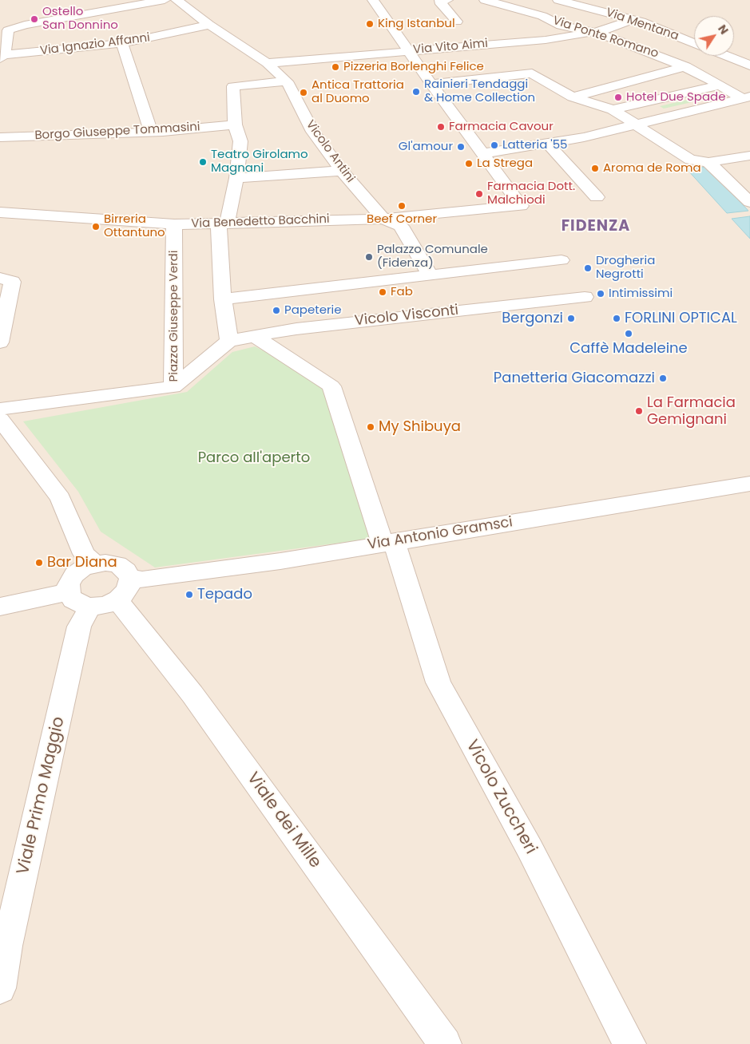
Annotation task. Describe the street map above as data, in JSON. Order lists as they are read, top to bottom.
{
  "streets": {
    "street": [
      "Via Mentana",
      "Via Ponte Romano",
      "Via Ignazio Affanni",
      "Via Vito Aimi",
      "Borgo Giuseppe Tommasini",
      "Vicolo Antini",
      "Via Benedetto Bacchini",
      "Piazza Giuseppe Verdi",
      "Vicolo Visconti",
      "Via Antonio Gramsci",
      "Viale Primo Maggio",
      "Vicolo Zuccheri",
      "Viale dei Mille"
    ]
  },
  "crossings": [
    ["Via Mentana", "Via Vito Aimi"],
    ["Via Ponte Romano", "Via Vito Aimi"],
    ["Via Ignazio Affanni", "Vicolo Antini"],
    ["Via Vito Aimi", "Vicolo Antini"],
    ["Vicolo Antini", "Via Benedetto Bacchini"],
    ["Via Benedetto Bacchini", "Piazza Giuseppe Verdi"],
    ["Piazza Giuseppe Verdi", "Vicolo Visconti"],
    ["Vicolo Visconti", "Vicolo Zuccheri"],
    ["Via Antonio Gramsci", "Viale Primo Maggio"],
    ["Via Antonio Gramsci", "Vicolo Zuccheri"],
    ["Via Antonio Gramsci", "Viale dei Mille"],
    ["Viale Primo Maggio", "Viale dei Mille"]
  ],
  "districts": ["FIDENZA"],
  "parks": ["Parco all'aperto"],
  "places": [
    "Ostello San Donnino",
    "King Istanbul",
    "Pizzeria Borlenghi Felice",
    "Rainieri Tendaggi & Home Collection",
    "Antica Trattoria al Duomo",
    "Hotel Due Spade",
    "Farmacia Cavour",
    "Latteria '55",
    "Gl'amour",
    "Teatro Girolamo Magnani",
    "La Strega",
    "Aroma de Roma",
    "Farmacia Dott. Malchiodi",
    "Beef Corner",
    "Birreria Ottantuno",
    "Palazzo Comunale (Fidenza)",
    "Drogheria Negrotti",
    "Fab",
    "Intimissimi",
    "Papeterie",
    "Bergonzi",
    "FORLINI OPTICAL",
    "Caffè Madeleine",
    "Panetteria Giacomazzi",
    "La Farmacia Gemignani",
    "My Shibuya",
    "Bar Diana",
    "Tepado"
  ],
  "north": "top right"
}
